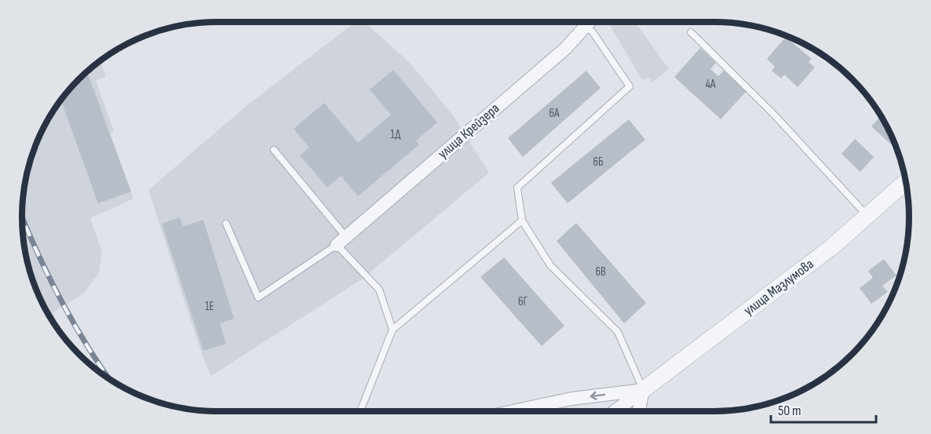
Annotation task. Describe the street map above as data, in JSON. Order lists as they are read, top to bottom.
{
  "streets": {
    "street": ["улица Крейзера", "улица Мазлумова"]
  },
  "house_numbers": [
    "4А",
    "6А",
    "1Д",
    "6Б",
    "6В",
    "6Г",
    "1Е"
  ],
  "scale_bar": "50 m"
}
